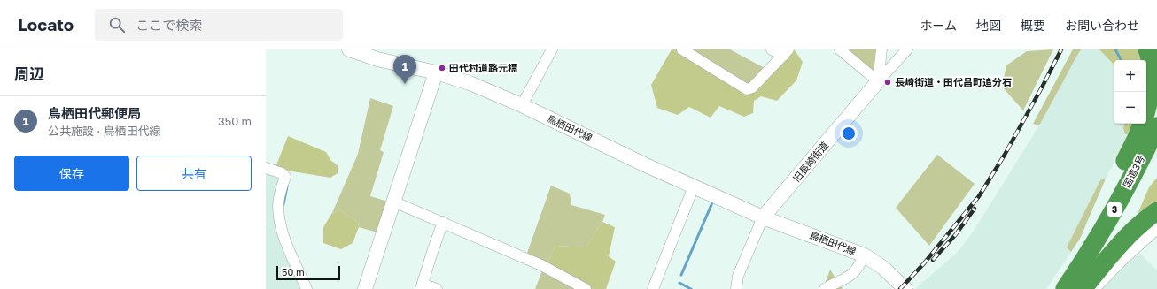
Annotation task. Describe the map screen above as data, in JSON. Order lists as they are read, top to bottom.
{
  "streets": {
    "highway": ["国道3号", "3"],
    "main road": ["鳥栖田代線", "旧長崎街道"]
  },
  "crossings": [
    ["鳥栖田代線", "旧長崎街道"]
  ],
  "places": ["田代村道路元標", "長崎街道・田代昌町追分石"],
  "scale_bar": "50 m",
  "page": {
    "header": "Locato",
    "search": "ここで検索",
    "nav": [
      "ホーム",
      "地図",
      "概要",
      "お問い合わせ"
    ],
    "heading": "周辺",
    "pins": "1",
    "map_buttons": ["+", "−"],
    "list": [
      {
        "mark": "1",
        "name": "鳥栖田代郵便局",
        "note": "公共施設 · 鳥栖田代線",
        "value": "350 m"
      }
    ],
    "buttons": ["保存", "共有"],
    "scale": "50 m"
  }
}
